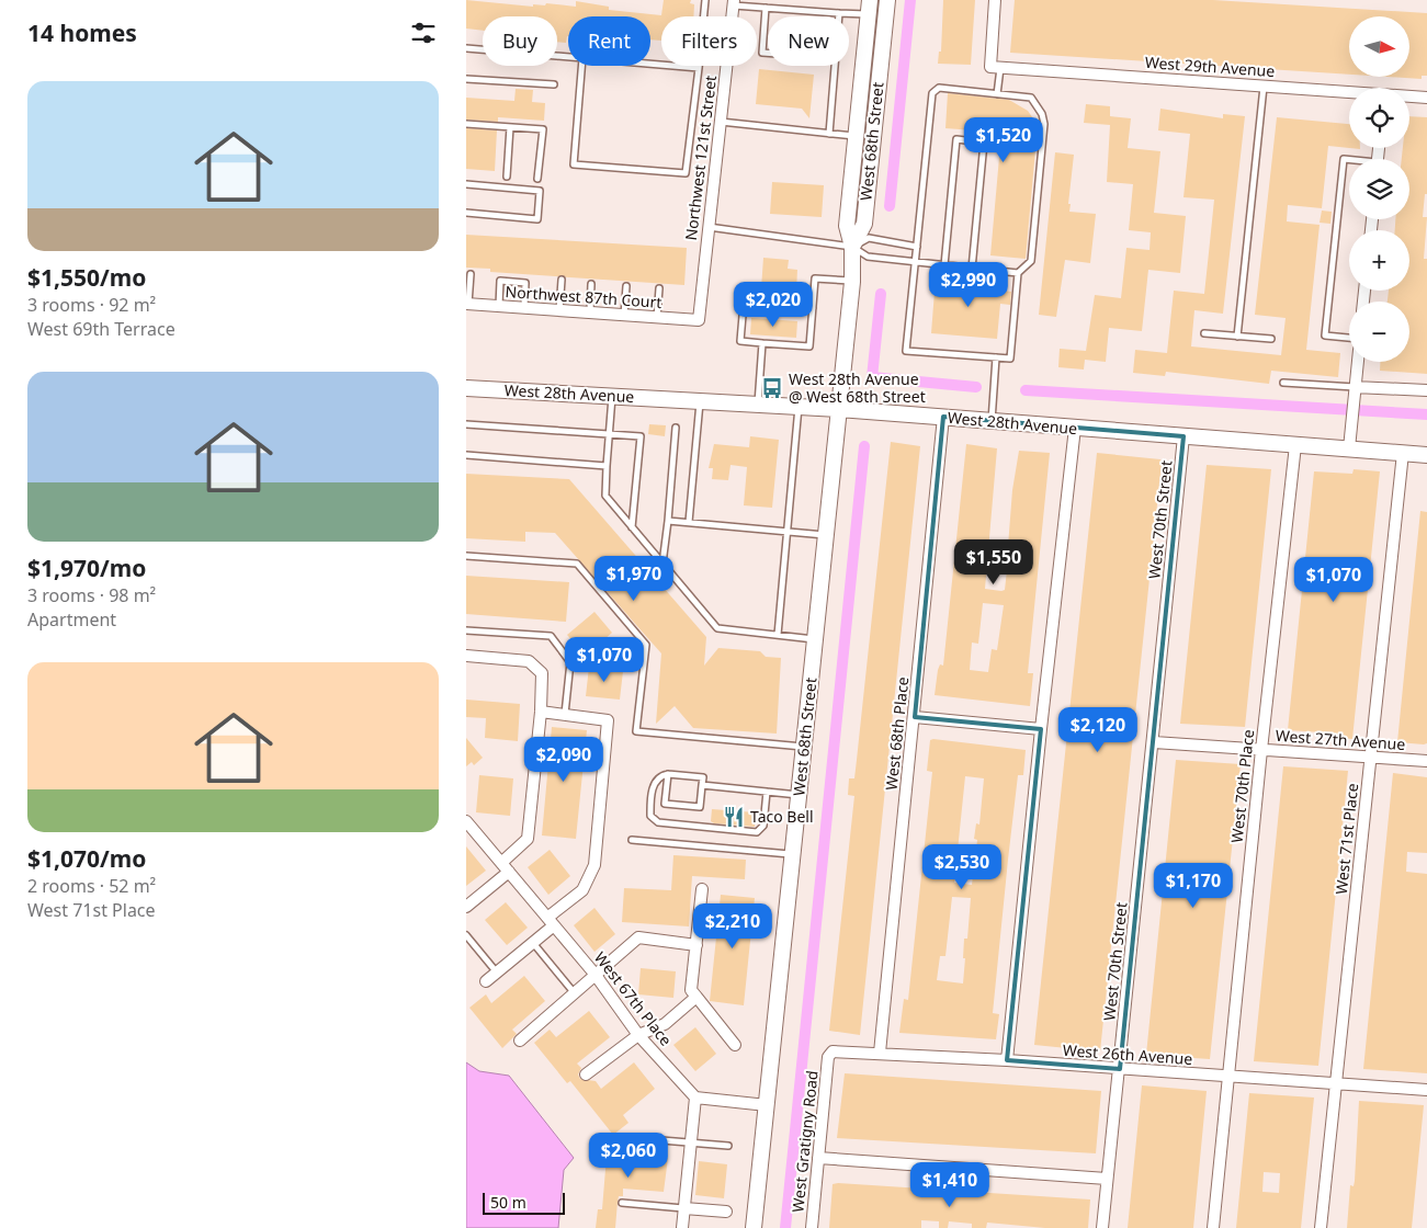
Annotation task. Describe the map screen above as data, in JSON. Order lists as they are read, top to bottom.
{
  "streets": {
    "main road": ["West 68th Street", "West 28th Avenue"],
    "street": [
      "West 29th Avenue",
      "Northwest 121st Street",
      "Northwest 87th Court",
      "West 70th Street",
      "West 68th Place",
      "West 27th Avenue",
      "West 70th Place",
      "West 71st Place",
      "West 67th Place",
      "West 26th Avenue",
      "West Gratigny Road"
    ]
  },
  "crossings": [
    ["West 68th Street", "West 28th Avenue"],
    ["Northwest 121st Street", "Northwest 87th Court"],
    ["West 28th Avenue", "West 70th Street"],
    ["West 28th Avenue", "West 68th Place"],
    ["West 28th Avenue", "West 70th Place"],
    ["West 28th Avenue", "West 71st Place"],
    ["West 70th Street", "West 27th Avenue"],
    ["West 70th Street", "West 26th Avenue"],
    ["West 68th Place", "West 26th Avenue"],
    ["West 27th Avenue", "West 70th Place"],
    ["West 27th Avenue", "West 71st Place"],
    ["West 70th Place", "West 26th Avenue"],
    ["West 71st Place", "West 26th Avenue"],
    ["West 26th Avenue", "West Gratigny Road"]
  ],
  "places": {
    "bus stop": ["West 28th Avenue @ West 68th Street"],
    "restaurant": ["Taco Bell"]
  },
  "scale_bar": "50 m",
  "north": "right",
  "page": {
    "heading": "14 homes",
    "map_buttons": ["+", "−"],
    "chip": [
      "Buy",
      "Rent",
      "Filters",
      "New"
    ],
    "list": [
      {
        "name": "$1,550/mo",
        "note": "3 rooms · 92 m² · West 69th Terrace"
      },
      {
        "name": "$1,970/mo",
        "note": "3 rooms · 98 m² · Apartment"
      },
      {
        "name": "$1,070/mo",
        "note": "2 rooms · 52 m² · West 71st Place"
      }
    ],
    "price": [
      "$1,520",
      "$2,990",
      "$2,020",
      "$1,550",
      "$1,970",
      "$1,070",
      "$1,070",
      "$2,120",
      "$2,090",
      "$2,530",
      "$1,170",
      "$2,210",
      "$2,060",
      "$1,410"
    ],
    "scale": "50 m"
  }
}
